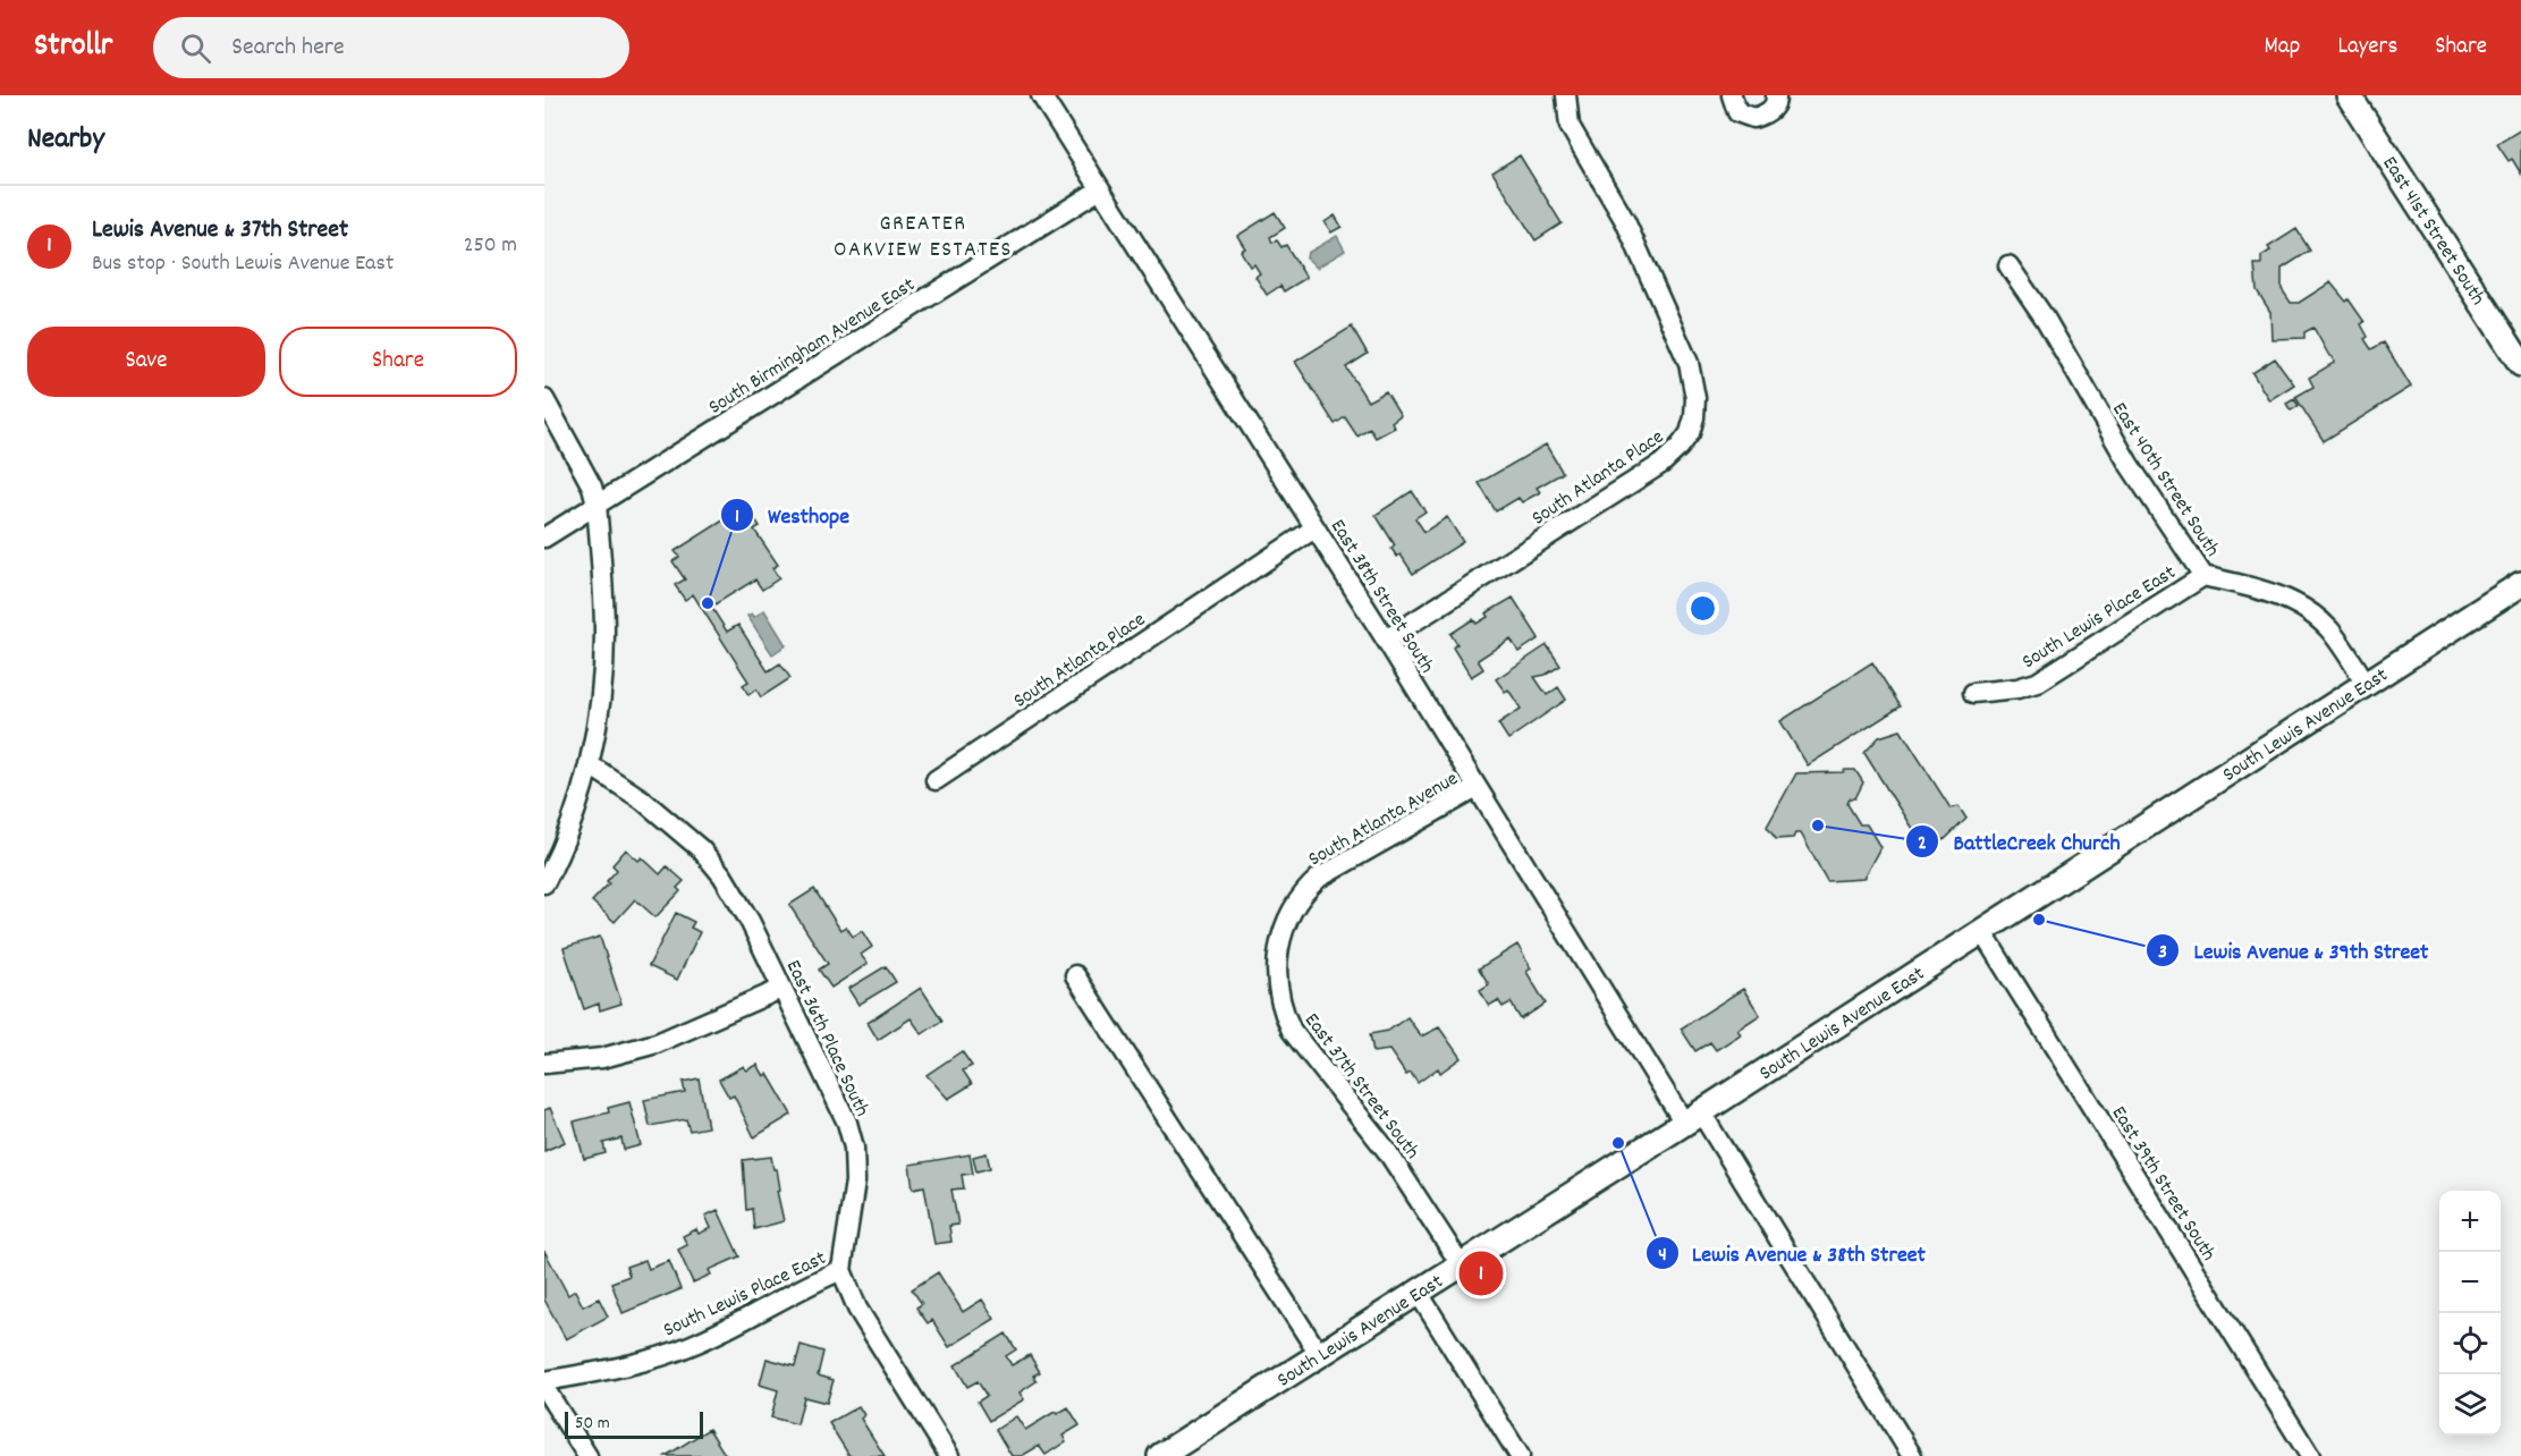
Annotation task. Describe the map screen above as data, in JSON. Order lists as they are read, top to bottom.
{
  "streets": {
    "main road": ["East 41st Street South", "South Lewis Avenue East"],
    "street": [
      "South Birmingham Avenue East",
      "South Atlanta Place",
      "East 40th Street South",
      "East 38th Street South",
      "South Lewis Place East",
      "South Atlanta Avenue",
      "East 36th Place South",
      "East 37th Street South",
      "East 39th Street South"
    ]
  },
  "crossings": [
    ["South Birmingham Avenue East", "East 38th Street South"],
    ["South Atlanta Place", "East 38th Street South"],
    ["East 40th Street South", "South Lewis Place East"],
    ["East 40th Street South", "South Lewis Avenue East"],
    ["East 38th Street South", "South Lewis Avenue East"],
    ["East 38th Street South", "South Atlanta Avenue"],
    ["South Lewis Place East", "East 36th Place South"],
    ["South Lewis Avenue East", "East 37th Street South"],
    ["South Lewis Avenue East", "East 39th Street South"],
    ["South Atlanta Avenue", "East 37th Street South"]
  ],
  "districts": ["GREATER OAKVIEW ESTATES"],
  "places": [
    "Westhope",
    "BattleCreek Church",
    "Lewis Avenue & 39th Street",
    "Lewis Avenue & 38th Street"
  ],
  "scale_bar": "50 m",
  "page": {
    "header": "Strollr",
    "search": "Search here",
    "nav": ["Map", "Layers", "Share"],
    "heading": "Nearby",
    "list": [
      {
        "mark": "1",
        "name": "Lewis Avenue & 37th Street",
        "note": "Bus stop · South Lewis Avenue East",
        "value": "250 m"
      }
    ],
    "buttons": ["Save", "Share"],
    "map_buttons": ["+", "−"],
    "pins": "1",
    "scale": "50 m"
  }
}
